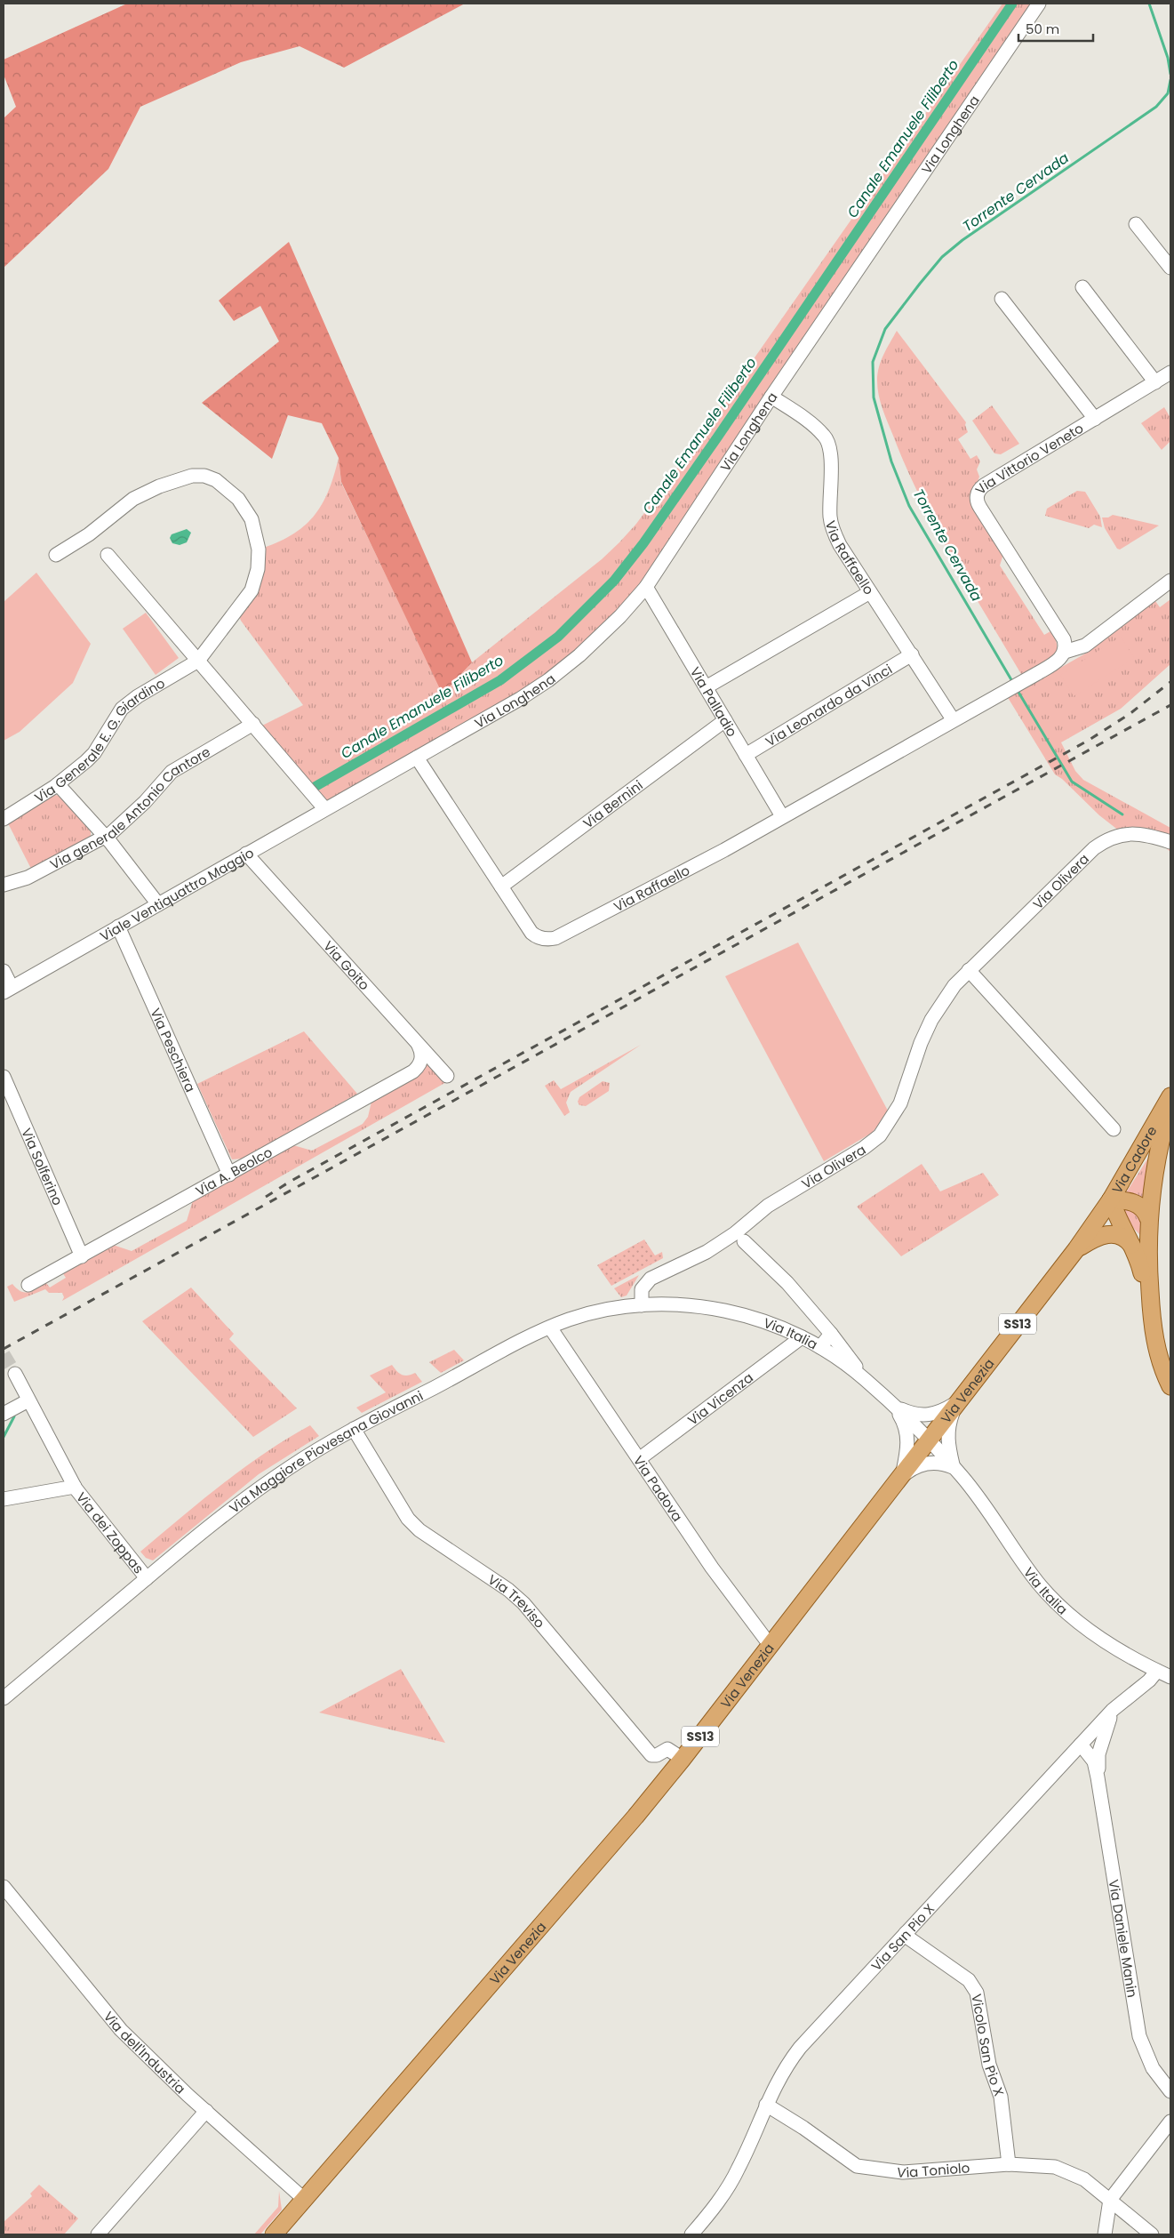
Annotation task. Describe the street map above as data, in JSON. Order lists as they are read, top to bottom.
{
  "streets": {
    "main road": ["Via Cadore", "SS13", "Via Venezia"],
    "street": [
      "Via Longhena",
      "Via Vittorio Veneto",
      "Via Raffaello",
      "Via Palladio",
      "Via Leonardo da Vinci",
      "Via Generale E. G. Giardino",
      "Via Bernini",
      "Via generale Antonio Cantore",
      "Via Olivera",
      "Viale Ventiquattro Maggio",
      "Via Goito",
      "Via Peschiera",
      "Via Solferino",
      "Via A. Beolco",
      "Via Italia",
      "Via Vicenza",
      "Via Maggiore Piovesana Giovanni",
      "Via Padova",
      "Via dei Zoppas",
      "Via Treviso",
      "Via San Pio X",
      "Via Daniele Manin",
      "Vicolo San Pio X",
      "Via dell'Industria",
      "Via Toniolo"
    ]
  },
  "crossings": [
    ["Via Longhena", "Via Raffaello"],
    ["Via Longhena", "Via Palladio"],
    ["Via Longhena", "Viale Ventiquattro Maggio"],
    ["Via Vittorio Veneto", "Via Raffaello"],
    ["Via Raffaello", "Via Palladio"],
    ["Via Raffaello", "Via Leonardo da Vinci"],
    ["Via Raffaello", "Via Bernini"],
    ["Via Palladio", "Via Leonardo da Vinci"],
    ["Via Palladio", "Via Bernini"],
    ["Via Olivera", "Via Maggiore Piovesana Giovanni"],
    ["Viale Ventiquattro Maggio", "Via Goito"],
    ["Viale Ventiquattro Maggio", "Via Peschiera"],
    ["Via Goito", "Via A. Beolco"],
    ["Via Peschiera", "Via A. Beolco"],
    ["Via Cadore", "Via Venezia"],
    ["Via Solferino", "Via A. Beolco"],
    ["Via Italia", "Via Venezia"],
    ["Via Italia", "Via Vicenza"],
    ["Via Italia", "Via Maggiore Piovesana Giovanni"],
    ["Via Italia", "Via San Pio X"],
    ["Via Venezia", "Via Padova"],
    ["Via Venezia", "Via Treviso"],
    ["Via Venezia", "Via dell'Industria"],
    ["Via Vicenza", "Via Padova"],
    ["Via Maggiore Piovesana Giovanni", "Via Padova"],
    ["Via Maggiore Piovesana Giovanni", "Via dei Zoppas"],
    ["Via Maggiore Piovesana Giovanni", "Via Treviso"],
    ["Via San Pio X", "Via Daniele Manin"],
    ["Via San Pio X", "Vicolo San Pio X"],
    ["Via San Pio X", "Via Toniolo"],
    ["Vicolo San Pio X", "Via Toniolo"]
  ],
  "water": ["Canale Emanuele Filiberto", "Torrente Cervada"],
  "scale_bar": "50 m"
}
